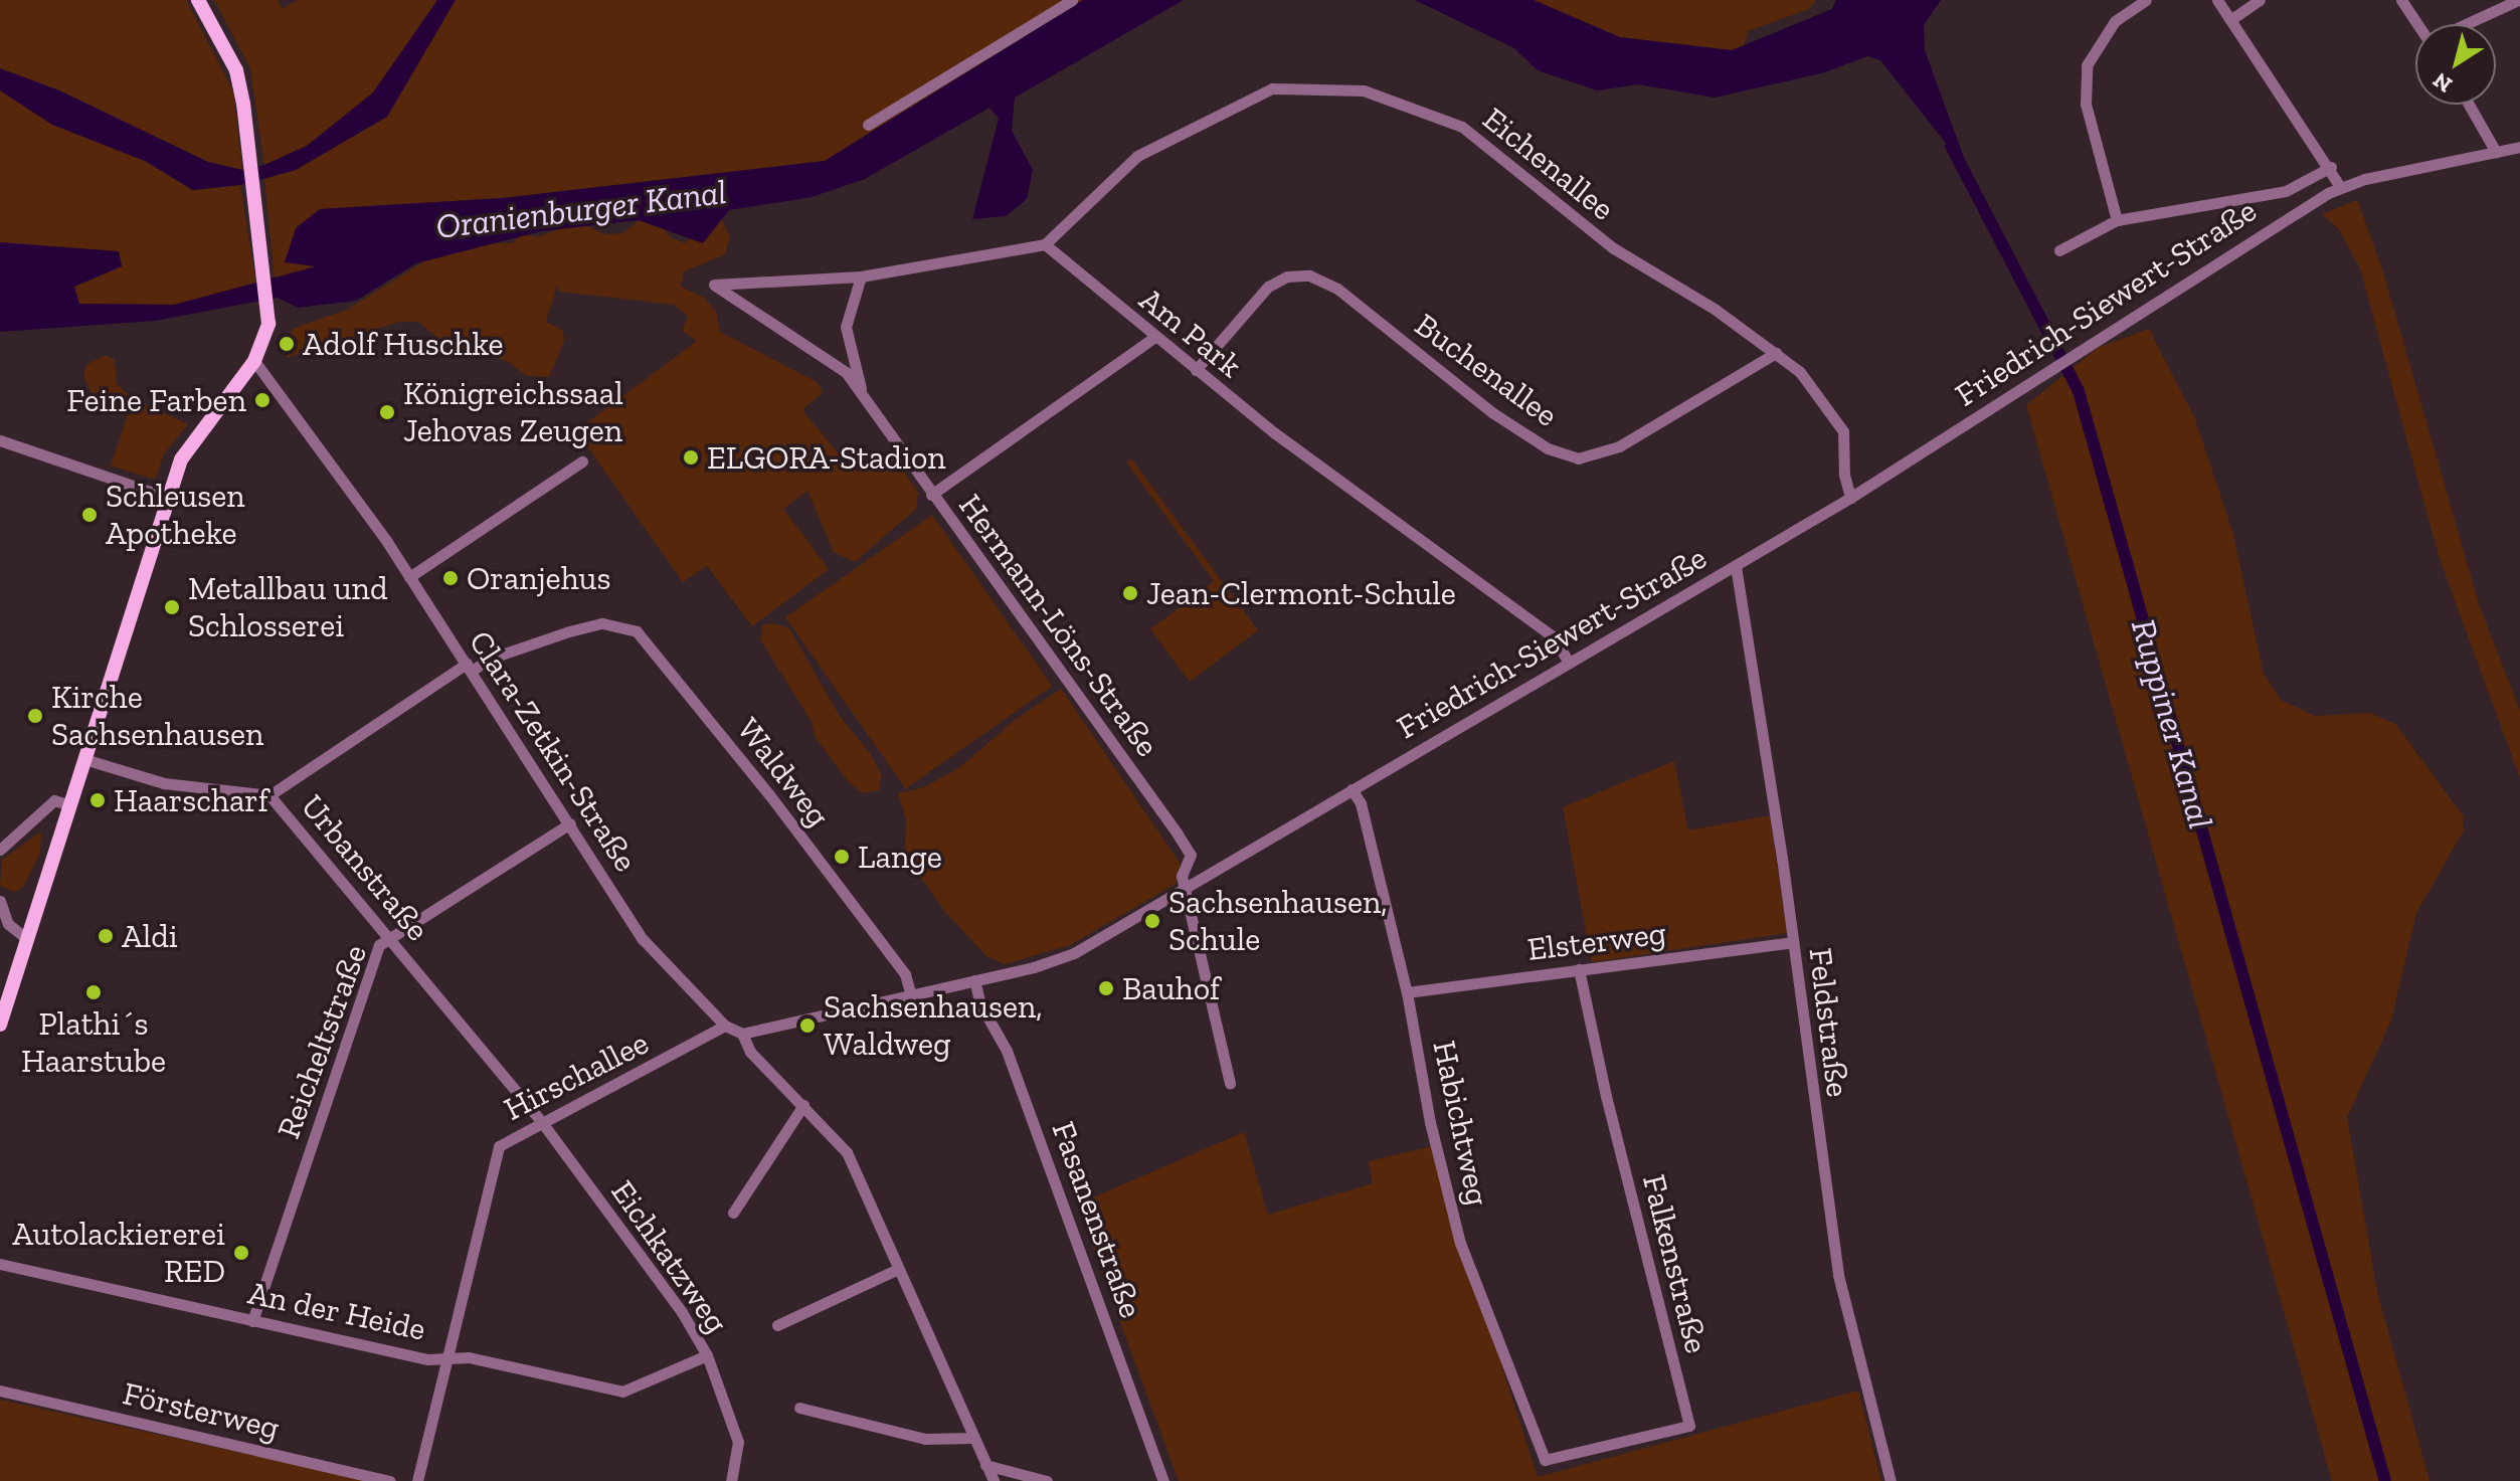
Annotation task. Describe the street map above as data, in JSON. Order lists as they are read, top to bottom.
{
  "streets": {
    "street": [
      "Eichenallee",
      "Friedrich-Siewert-Straße",
      "Am Park",
      "Buchenallee",
      "Hermann-Löns-Straße",
      "Clara-Zetkin-Straße",
      "Waldweg",
      "Urbanstraße",
      "Elsterweg",
      "Feldstraße",
      "Reicheltstraße",
      "Hirschallee",
      "Habichtweg",
      "Fasanenstraße",
      "Eichkatzweg",
      "Falkenstraße",
      "An der Heide",
      "Försterweg"
    ]
  },
  "crossings": [
    ["Eichenallee", "Friedrich-Siewert-Straße"],
    ["Eichenallee", "Am Park"],
    ["Eichenallee", "Buchenallee"],
    ["Friedrich-Siewert-Straße", "Am Park"],
    ["Friedrich-Siewert-Straße", "Hermann-Löns-Straße"],
    ["Friedrich-Siewert-Straße", "Clara-Zetkin-Straße"],
    ["Friedrich-Siewert-Straße", "Waldweg"],
    ["Friedrich-Siewert-Straße", "Feldstraße"],
    ["Friedrich-Siewert-Straße", "Habichtweg"],
    ["Friedrich-Siewert-Straße", "Fasanenstraße"],
    ["Am Park", "Buchenallee"],
    ["Clara-Zetkin-Straße", "Waldweg"],
    ["Clara-Zetkin-Straße", "Reicheltstraße"],
    ["Clara-Zetkin-Straße", "Hirschallee"],
    ["Urbanstraße", "Reicheltstraße"],
    ["Urbanstraße", "Hirschallee"],
    ["Urbanstraße", "Eichkatzweg"],
    ["Elsterweg", "Feldstraße"],
    ["Elsterweg", "Habichtweg"],
    ["Elsterweg", "Falkenstraße"],
    ["Reicheltstraße", "An der Heide"],
    ["Hirschallee", "Eichkatzweg"],
    ["Hirschallee", "An der Heide"],
    ["Habichtweg", "Falkenstraße"],
    ["Eichkatzweg", "An der Heide"]
  ],
  "water": ["Oranienburger Kanal", "Ruppiner Kanal"],
  "places": [
    "Adolf Huschke",
    "Feine Farben",
    "Königreichssaal Jehovas Zeugen",
    "ELGORA-Stadion",
    "Schleusen Apotheke",
    "Oranjehus",
    "Jean-Clermont-Schule",
    "Metallbau und Schlosserei",
    "Kirche Sachsenhausen",
    "Haarscharf",
    "Lange",
    "Sachsenhausen, Schule",
    "Aldi",
    "Bauhof",
    "Plathi´s Haarstube",
    "Sachsenhausen, Waldweg",
    "Autolackiererei RED"
  ],
  "north": "bottom left"
}
